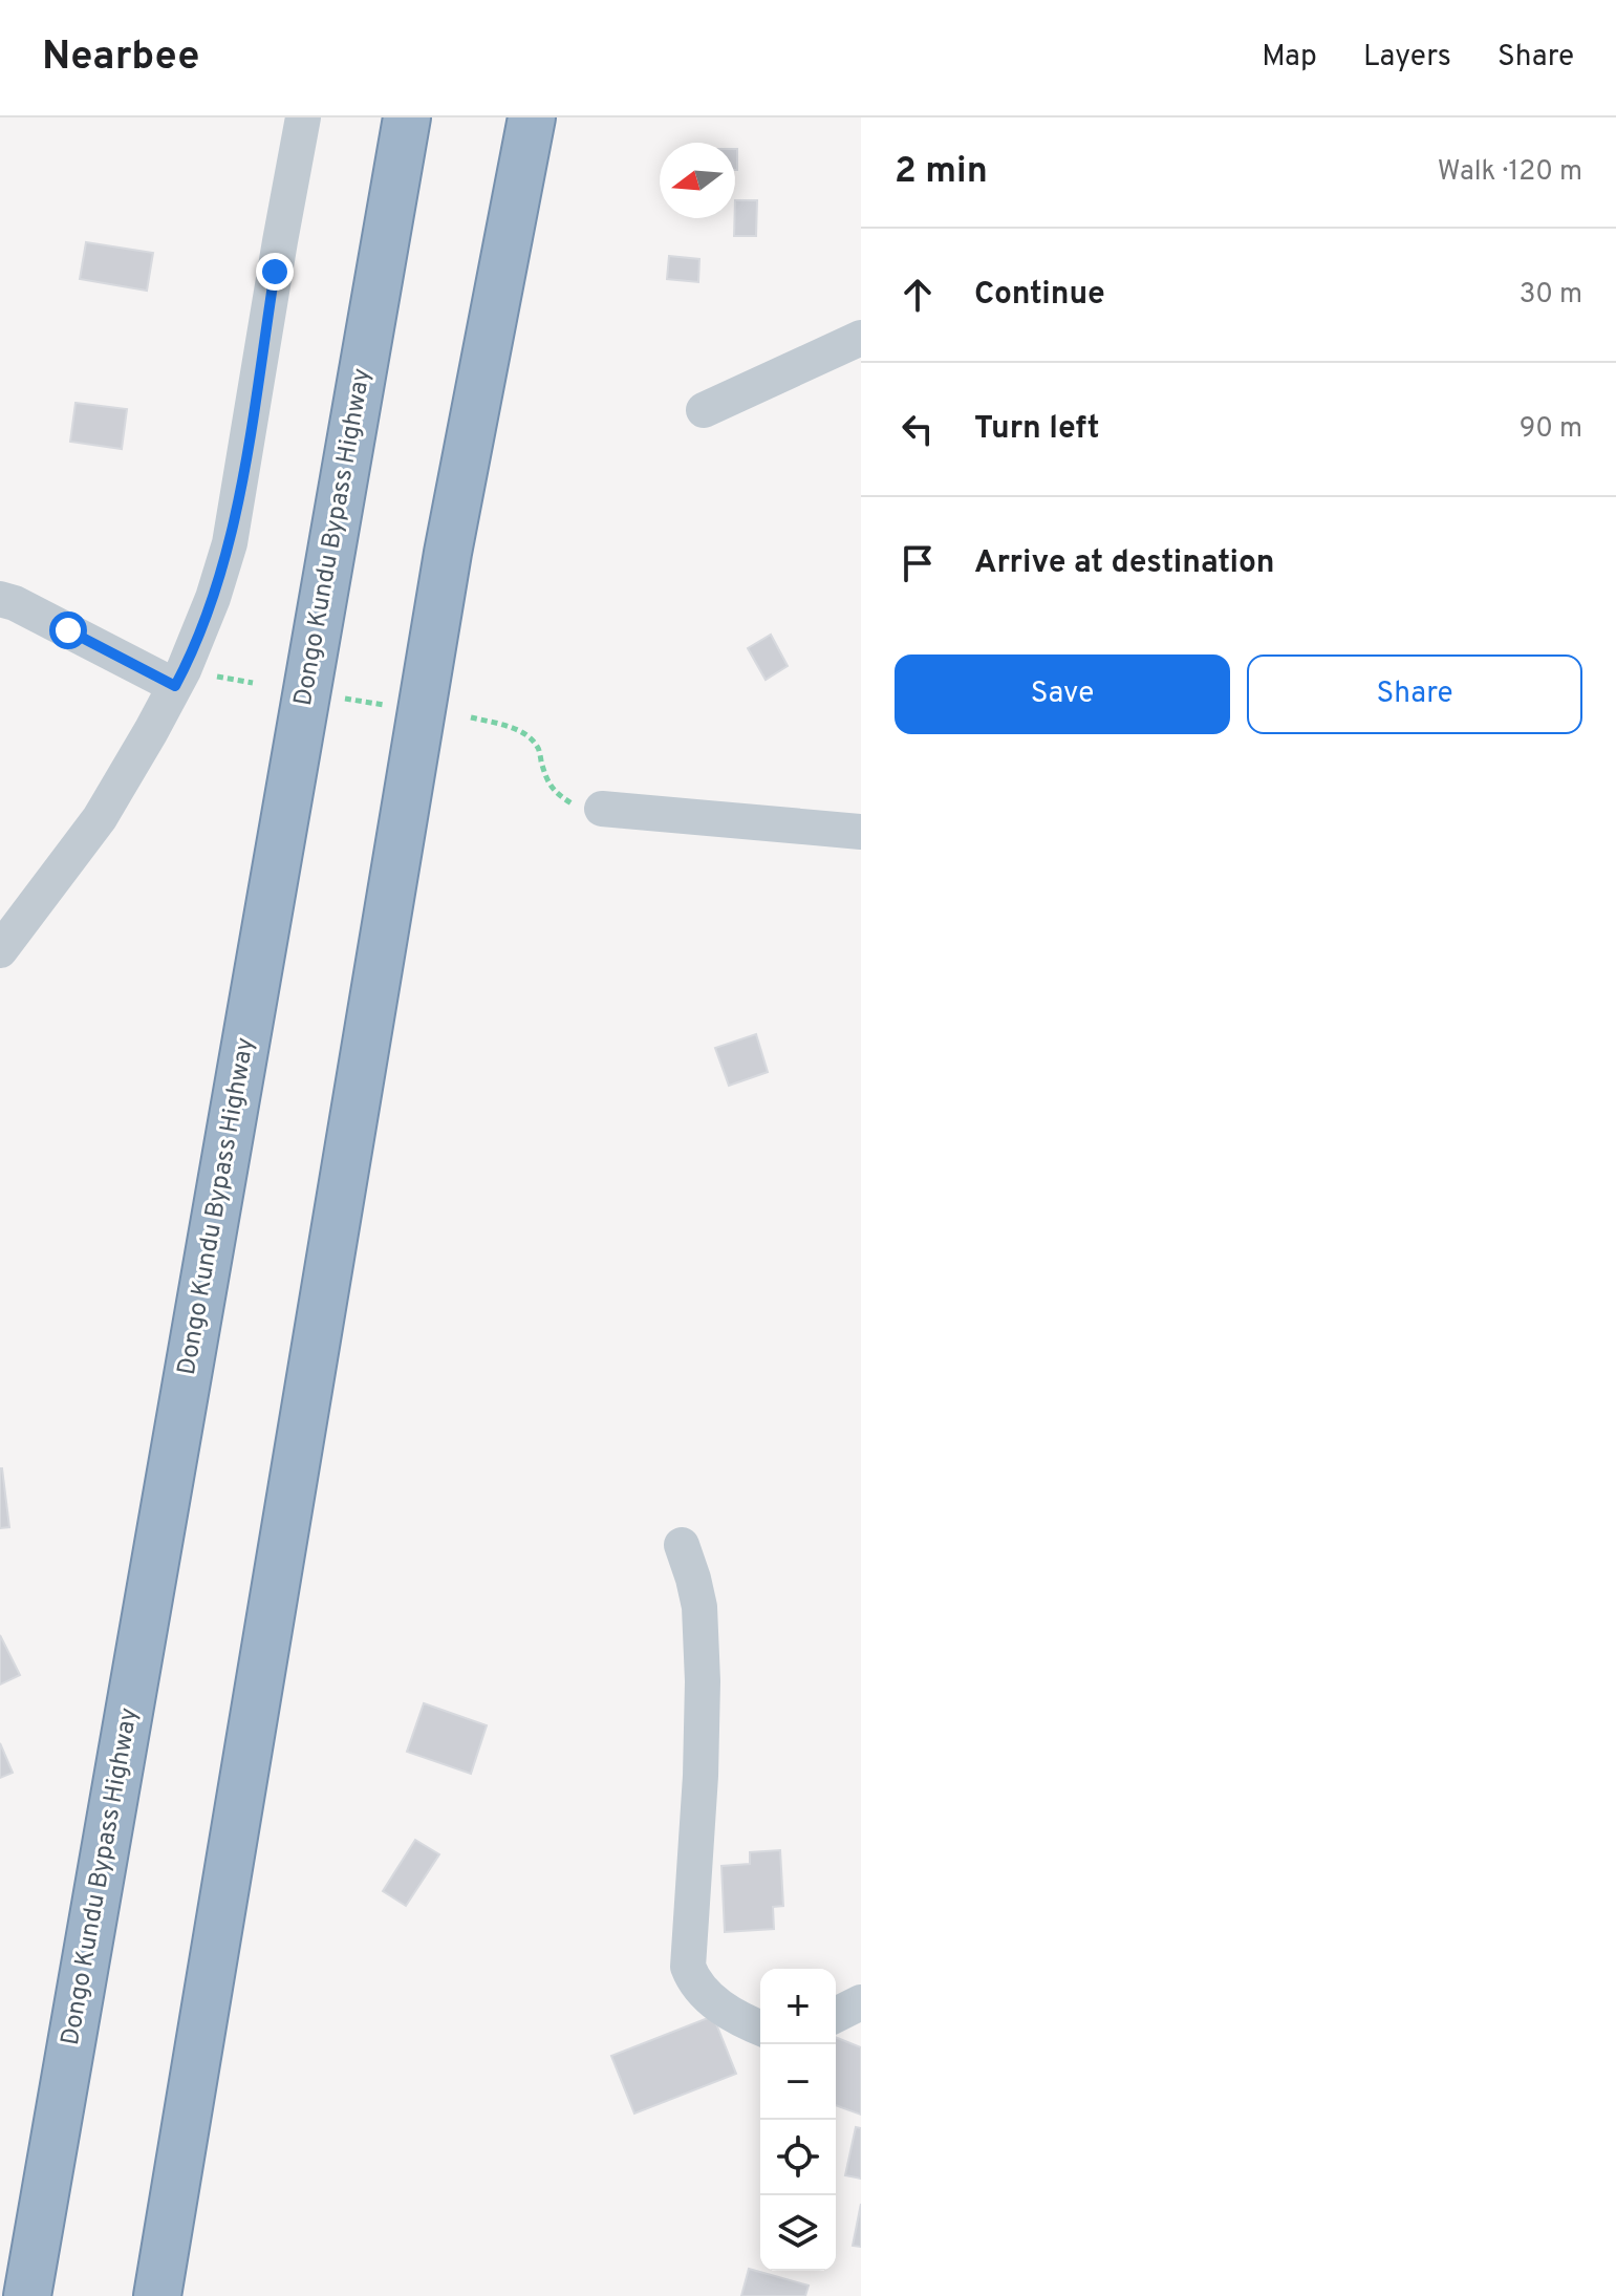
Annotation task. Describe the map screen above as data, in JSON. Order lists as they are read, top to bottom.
{
  "streets": {
    "highway": ["Dongo Kundu Bypass Highway"]
  },
  "north": "left",
  "page": {
    "header": "Nearbee",
    "nav": ["Map", "Layers", "Share"],
    "heading": ["2 min", "Walk · 120 m"],
    "list": [
      ["Continue", "30 m"],
      ["Turn left", "90 m"],
      "Arrive at destination"
    ],
    "buttons": ["Save", "Share"],
    "map_buttons": ["+", "−"]
  }
}
